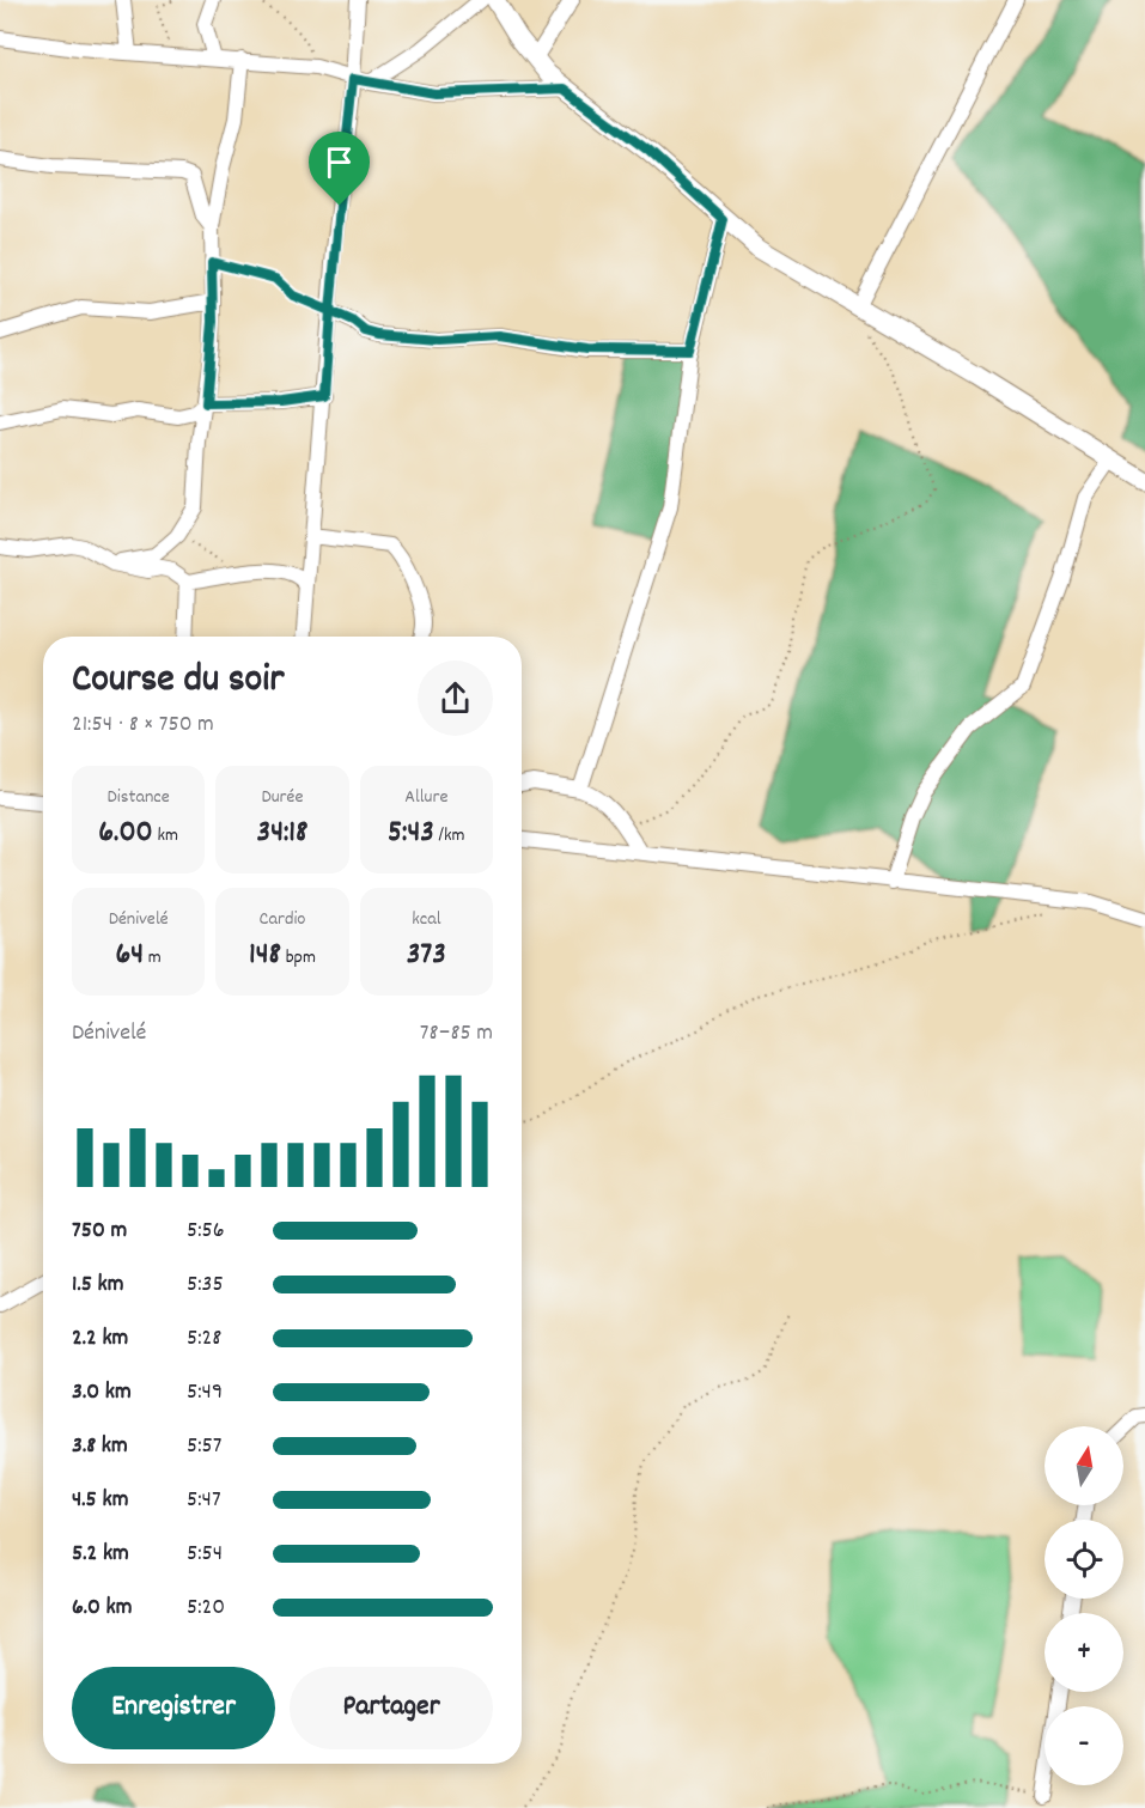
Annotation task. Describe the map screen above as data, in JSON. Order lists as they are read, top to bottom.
{
  "north": "top",
  "page": {
    "heading": ["Course du soir", "21:54 · 8 × 750 m"],
    "stats": [
      ["Distance", "6.00 km"],
      ["Durée", "34:18"],
      ["Allure", "5:43 /km"],
      ["Dénivelé", "64 m"],
      ["Cardio", "148 bpm"],
      ["kcal", "373"]
    ],
    "chart": ["Dénivelé", "78–85 m"],
    "list": [
      {
        "name": "750 m",
        "note": "5:56"
      },
      {
        "name": "1.5 km",
        "note": "5:35"
      },
      {
        "name": "2.2 km",
        "note": "5:28"
      },
      {
        "name": "3.0 km",
        "note": "5:49"
      },
      {
        "name": "3.8 km",
        "note": "5:57"
      },
      {
        "name": "4.5 km",
        "note": "5:47"
      },
      {
        "name": "5.2 km",
        "note": "5:54"
      },
      {
        "name": "6.0 km",
        "note": "5:20"
      }
    ],
    "map_buttons": ["+", "−"],
    "buttons": ["Enregistrer", "Partager"]
  }
}
